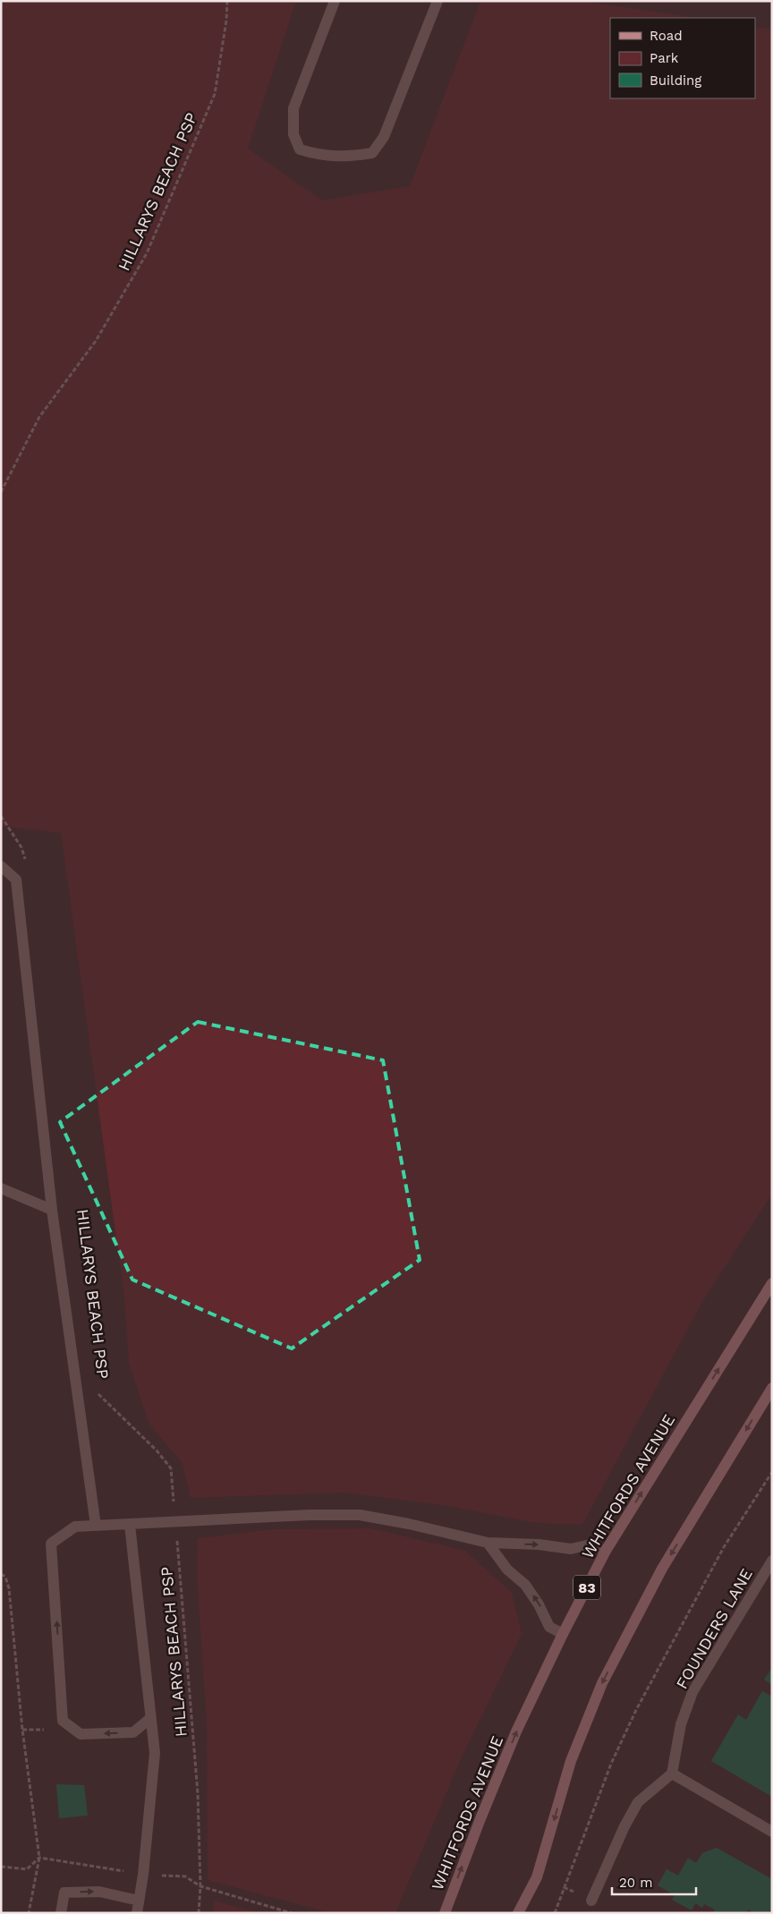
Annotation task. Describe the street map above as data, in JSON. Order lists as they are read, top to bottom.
{
  "streets": {
    "main road": ["WHITFORDS AVENUE", "83"],
    "street": ["FOUNDERS LANE"],
    "path": ["HILLARYS BEACH PSP"]
  },
  "legend": ["Road", "Park", "Building"],
  "scale_bar": "20 m"
}
